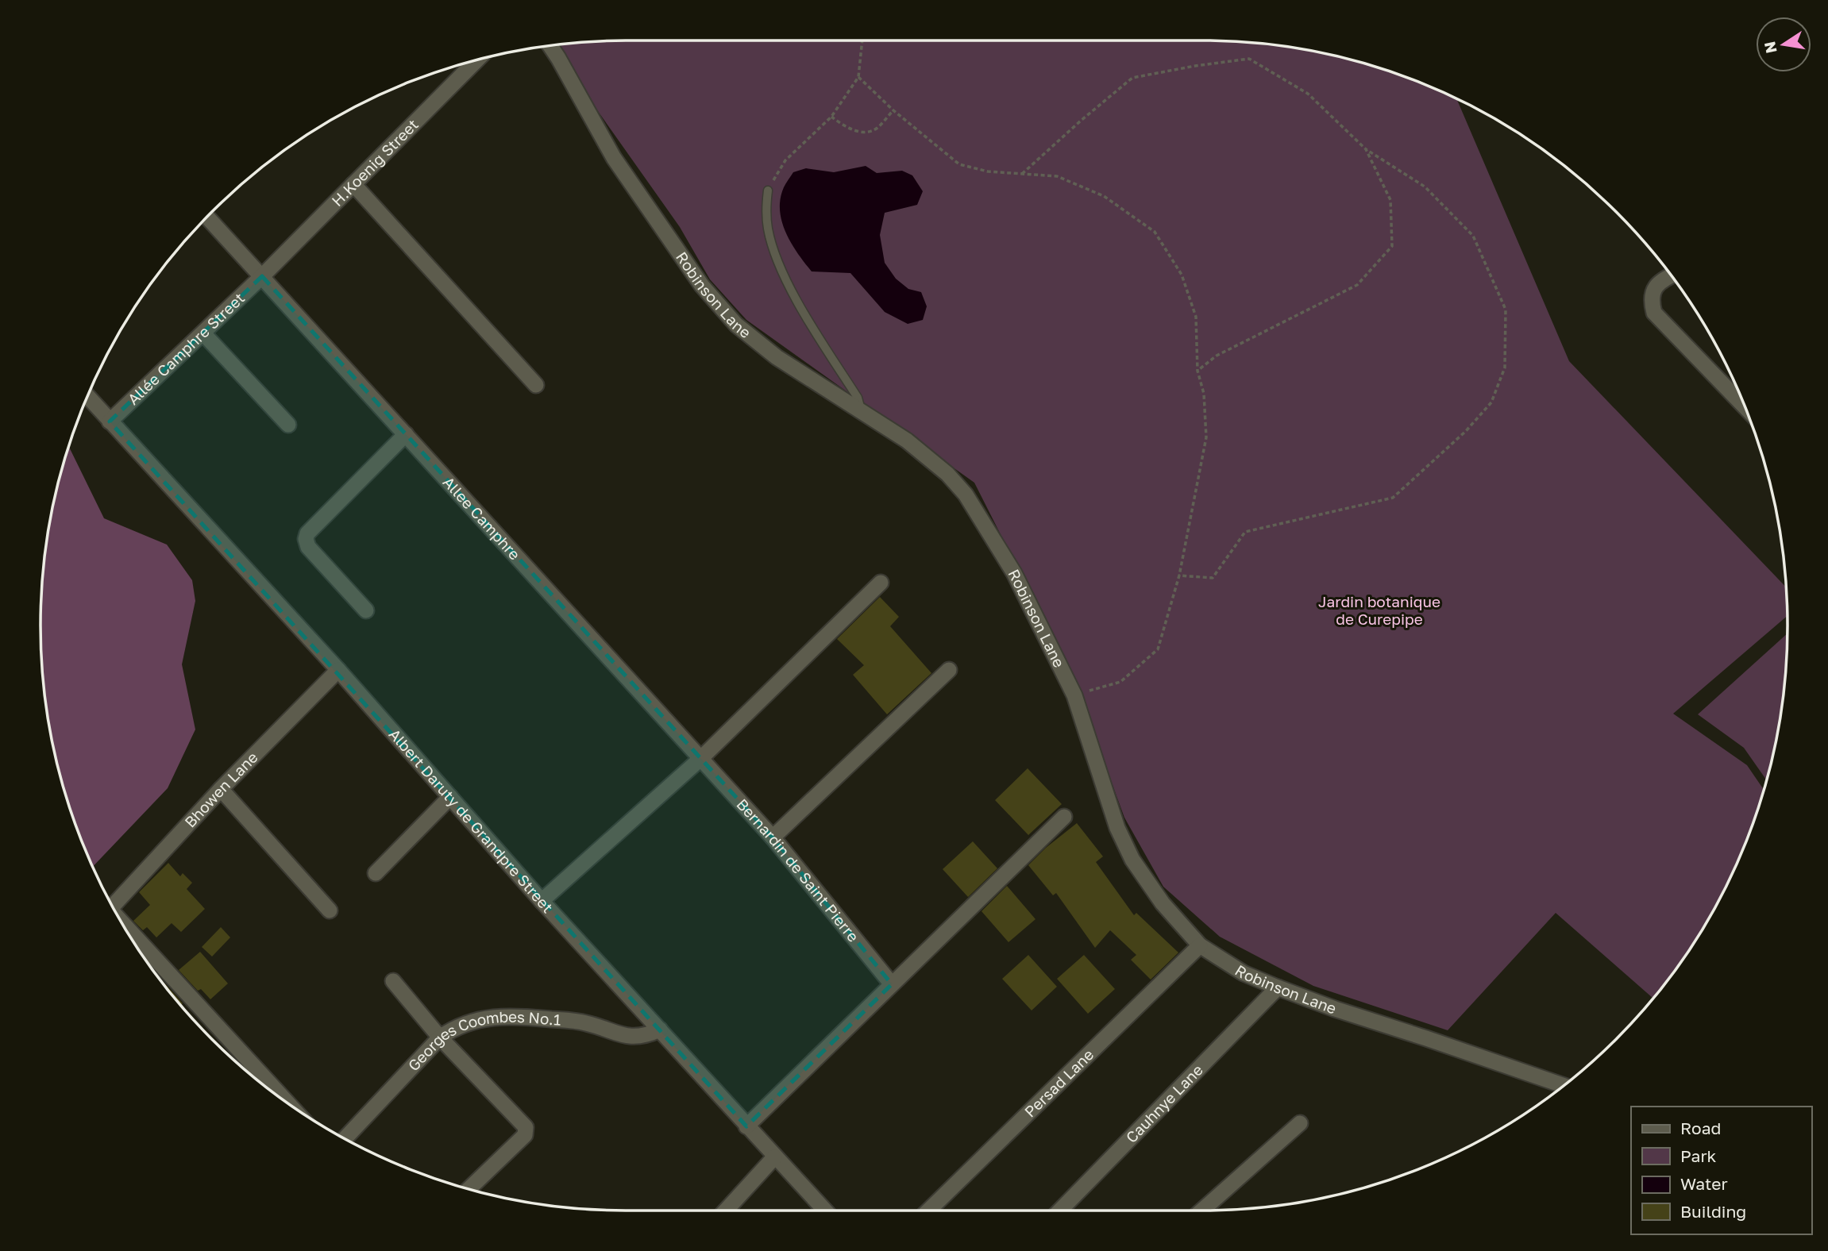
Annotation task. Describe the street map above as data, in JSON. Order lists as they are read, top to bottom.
{
  "streets": {
    "street": [
      "H.Koenig Street",
      "Robinson Lane",
      "Allée Camphre Street",
      "Allee Camphre",
      "Bhowen Lane",
      "Albert Daruty de Grandpre Street",
      "Bernardin de Saint Pierre",
      "Georges Coombes No.1",
      "Persad Lane",
      "Cauhnye Lane"
    ]
  },
  "crossings": [
    ["H.Koenig Street", "Allée Camphre Street"],
    ["H.Koenig Street", "Allee Camphre"],
    ["Robinson Lane", "Persad Lane"],
    ["Robinson Lane", "Cauhnye Lane"],
    ["Allée Camphre Street", "Allee Camphre"],
    ["Allée Camphre Street", "Albert Daruty de Grandpre Street"],
    ["Allee Camphre", "Bernardin de Saint Pierre"],
    ["Bhowen Lane", "Albert Daruty de Grandpre Street"],
    ["Albert Daruty de Grandpre Street", "Georges Coombes No.1"]
  ],
  "parks": ["Jardin botanique de Curepipe"],
  "legend": [
    "Road",
    "Park",
    "Water",
    "Building"
  ],
  "north": "left"
}
